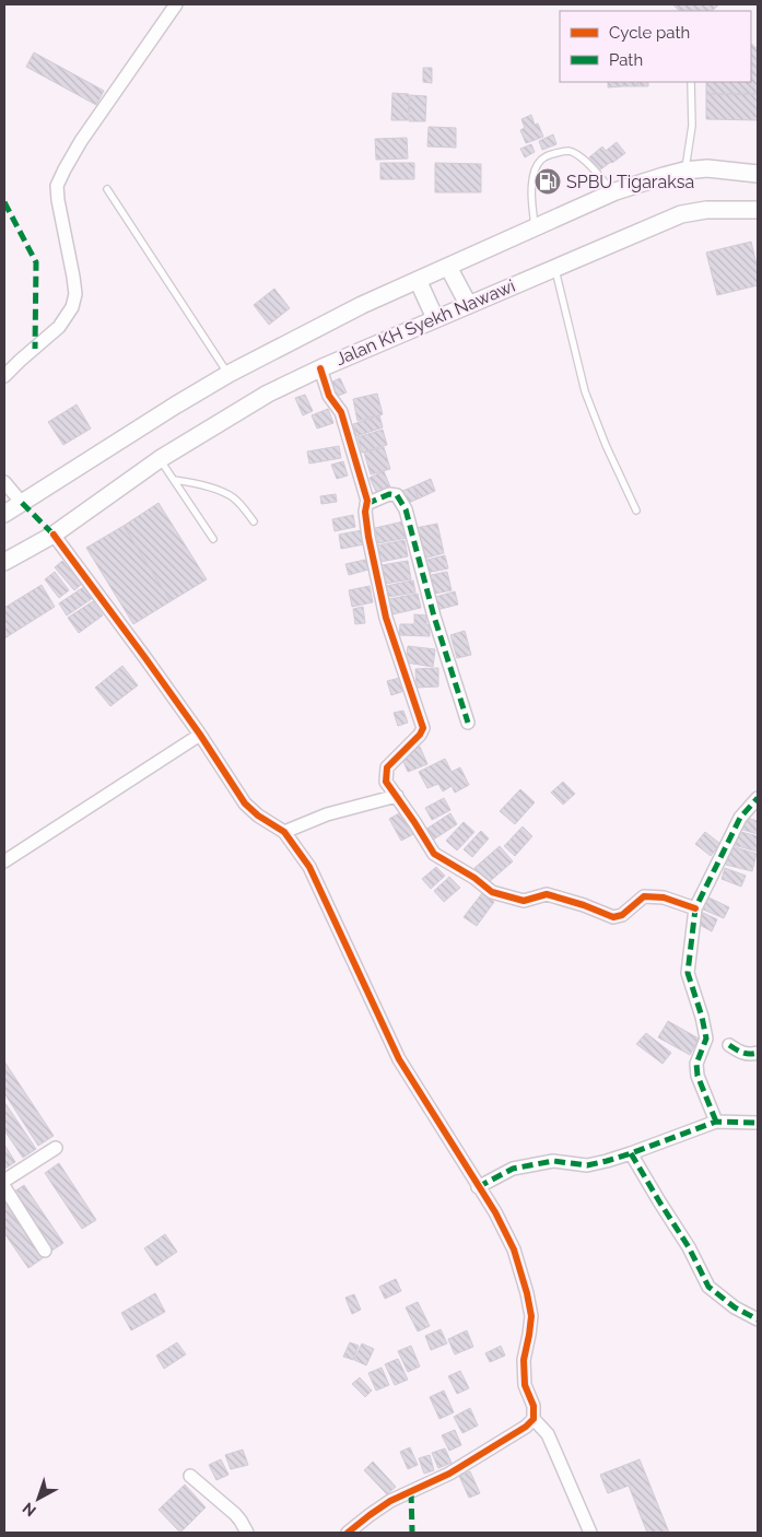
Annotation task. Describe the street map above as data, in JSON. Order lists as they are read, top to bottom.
{
  "streets": {
    "main road": ["Jalan KH Syekh Nawawi"]
  },
  "places": {
    "fuel station": ["SPBU Tigaraksa"]
  },
  "legend": ["Cycle path", "Path"],
  "north": "bottom left"
}
